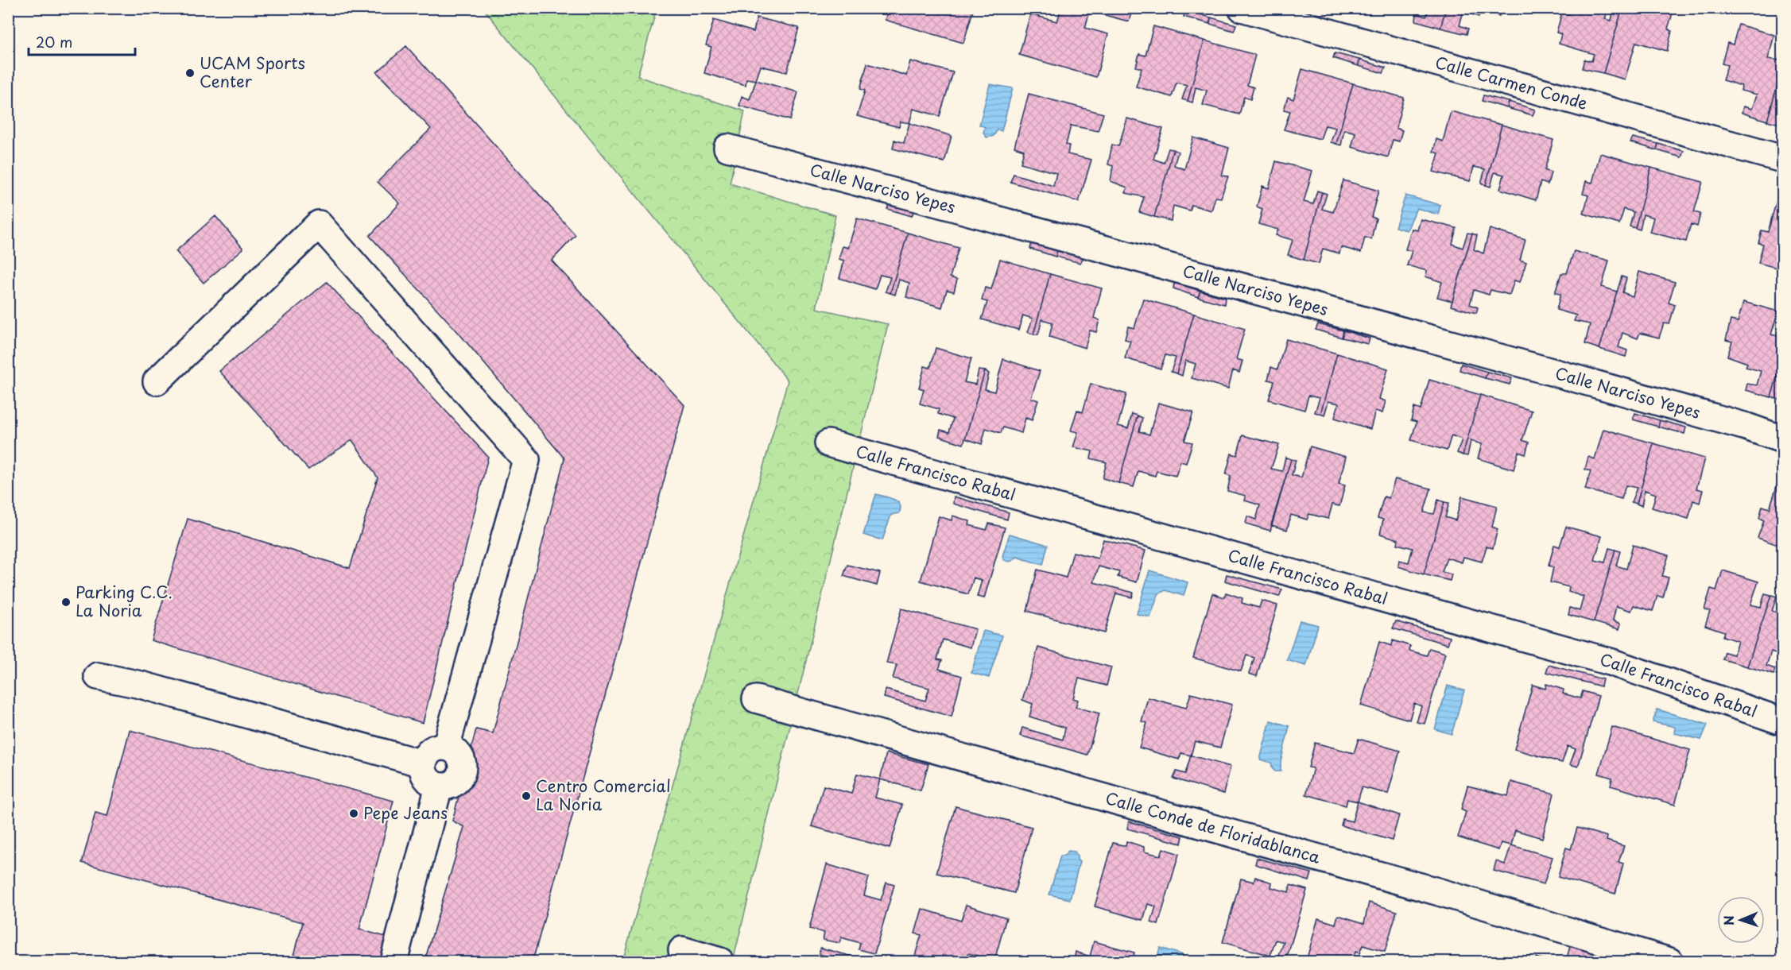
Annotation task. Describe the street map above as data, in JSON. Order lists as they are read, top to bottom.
{
  "streets": {
    "street": [
      "Calle Carmen Conde",
      "Calle Narciso Yepes",
      "Calle Francisco Rabal",
      "Calle Conde de Floridablanca"
    ]
  },
  "places": [
    "UCAM Sports Center",
    "Parking C.C. La Noria",
    "Centro Comercial La Noria",
    "Pepe Jeans"
  ],
  "scale_bar": "20 m",
  "north": "left"
}
